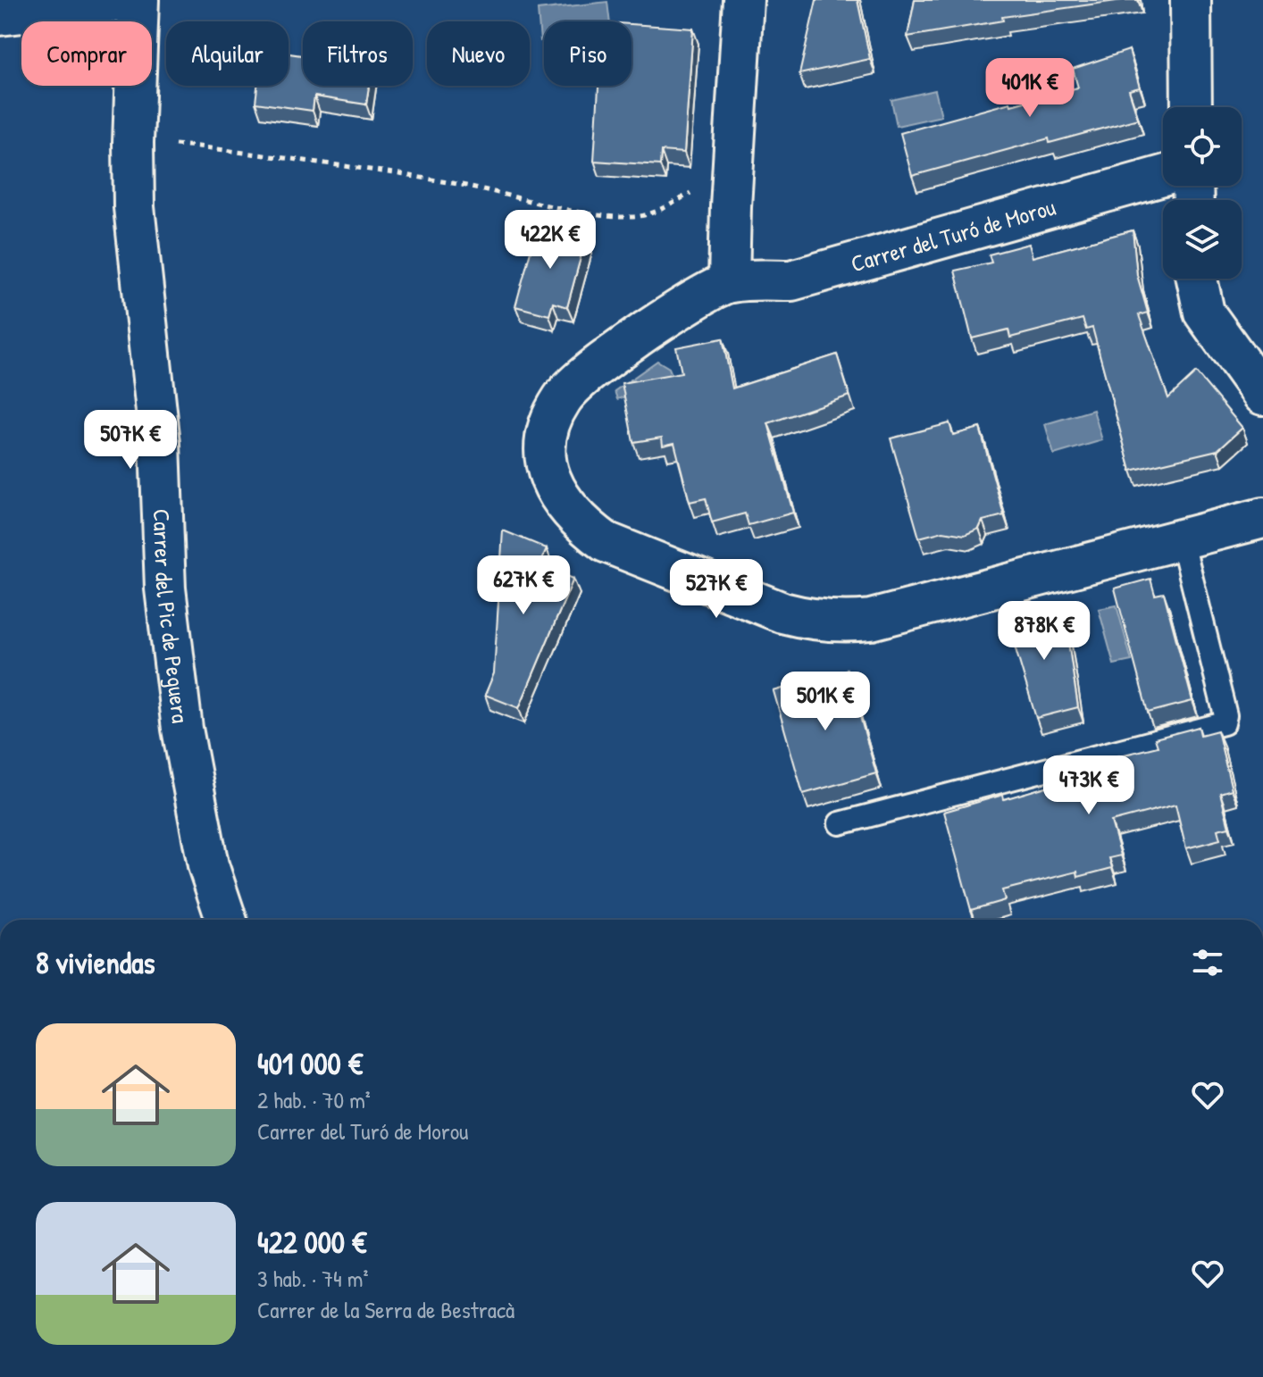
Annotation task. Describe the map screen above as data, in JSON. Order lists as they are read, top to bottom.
{
  "streets": {
    "street": ["Carrer del Turó de Morou", "Carrer del Pic de Peguera"]
  },
  "page": {
    "chip": [
      "Comprar",
      "Alquilar",
      "Filtros",
      "Nuevo",
      "Piso"
    ],
    "price": [
      "401K €",
      "422K €",
      "507K €",
      "627K €",
      "527K €",
      "878K €",
      "501K €",
      "473K €"
    ],
    "heading": "8 viviendas",
    "list": [
      {
        "name": "401 000 €",
        "note": "2 hab. · 70 m² · Carrer del Turó de Morou"
      },
      {
        "name": "422 000 €",
        "note": "3 hab. · 74 m² · Carrer de la Serra de Bestracà"
      }
    ]
  }
}
